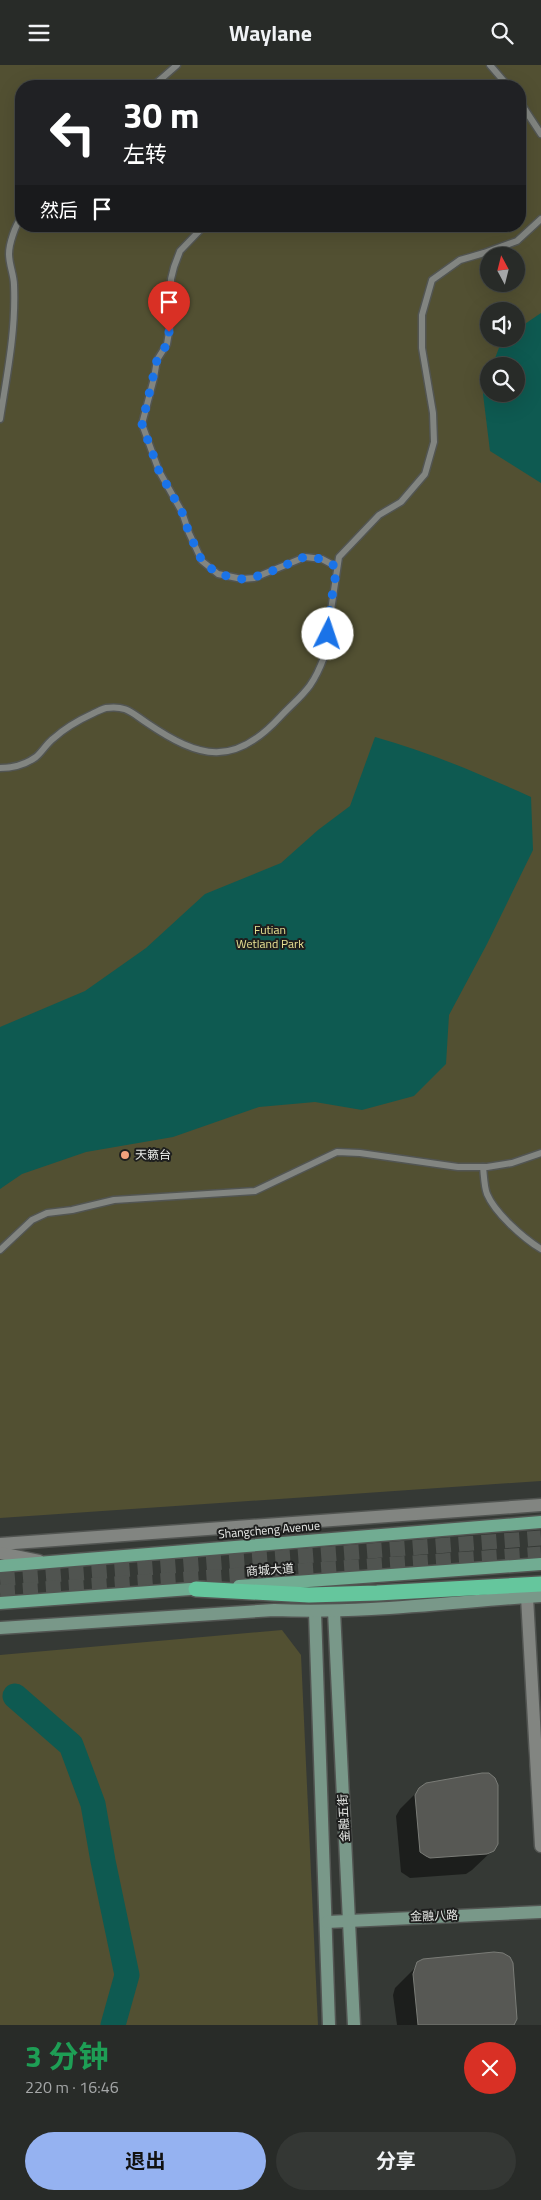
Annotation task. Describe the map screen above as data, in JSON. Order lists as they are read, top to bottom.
{
  "streets": {
    "main road": ["Shangcheng Avenue", "商城大道"],
    "street": ["金融五街", "金融八路"]
  },
  "crossings": [
    ["金融五街", "金融八路"]
  ],
  "parks": ["Futian Wetland Park"],
  "places": ["天籁台"],
  "north": "top",
  "page": {
    "header": "Waylane",
    "turn": ["30 m", "左转"],
    "then": "然后",
    "heading": ["3 分钟", "220 m · 16:46"],
    "buttons": ["退出", "分享"]
  }
}
